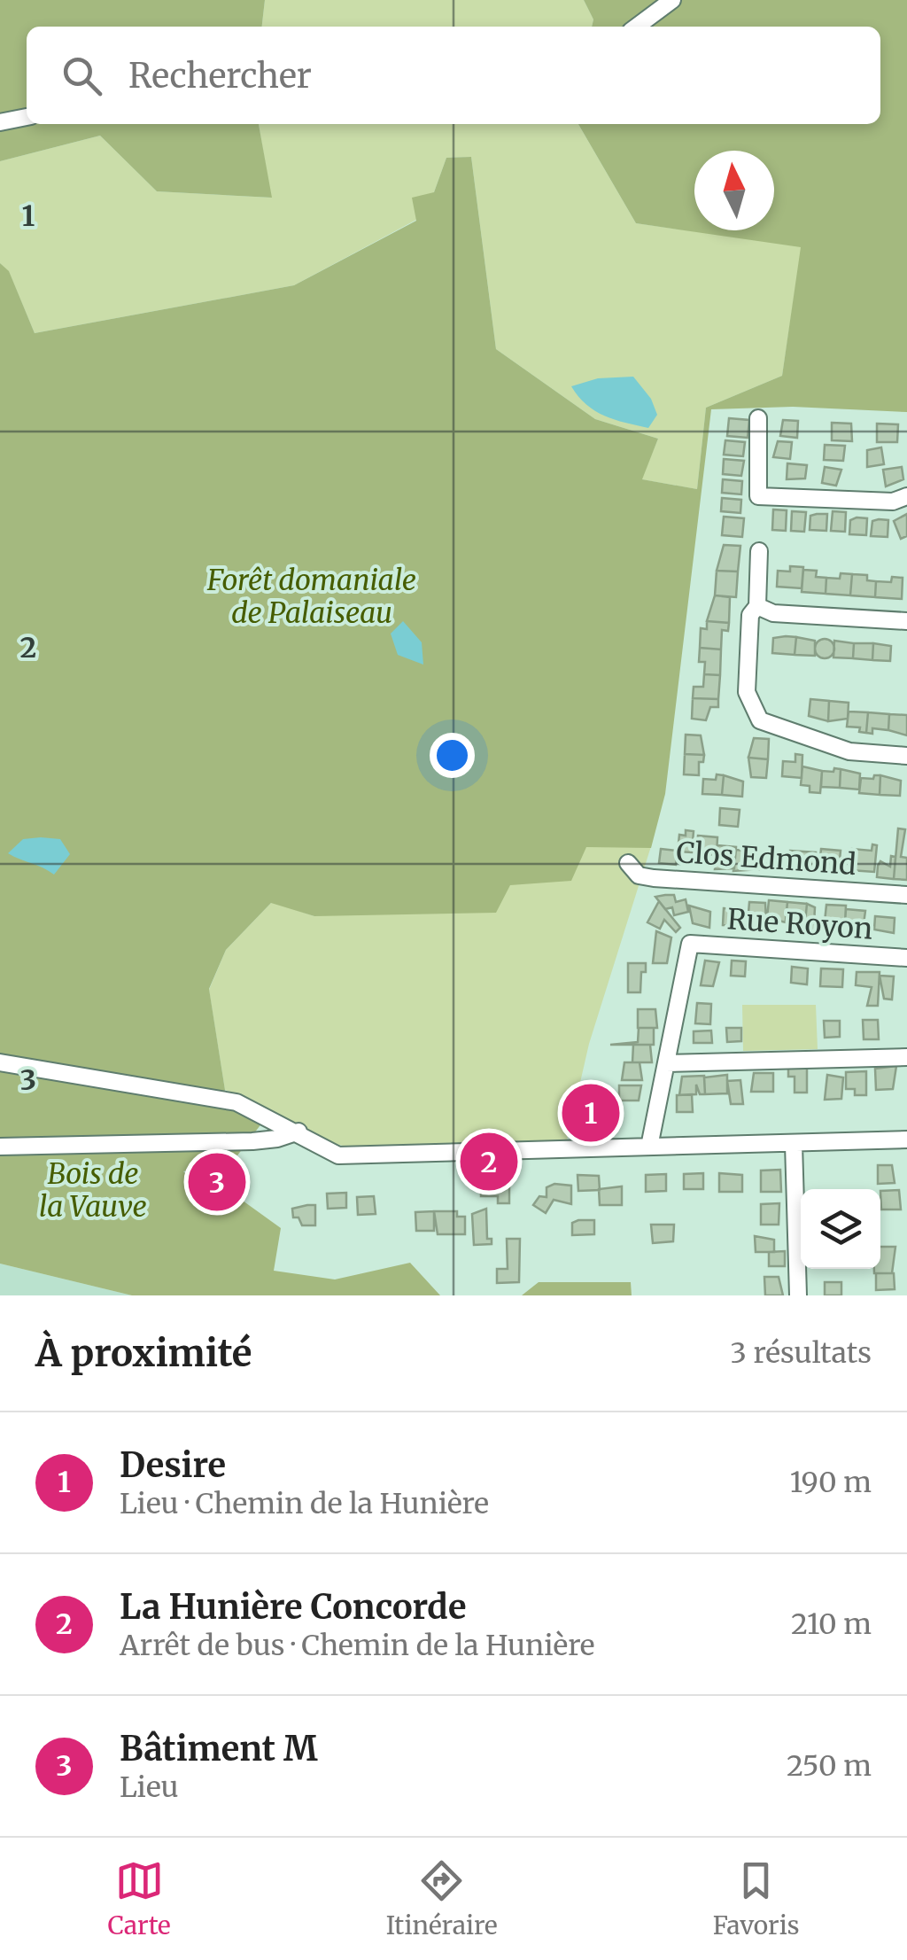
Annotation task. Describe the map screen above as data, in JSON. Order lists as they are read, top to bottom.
{
  "streets": {
    "street": ["Clos Edmond", "Rue Royon"]
  },
  "parks": ["Forêt domaniale de Palaiseau", "Bois de la Vauve"],
  "north": "top",
  "page": {
    "search": "Rechercher",
    "pins": ["1", "2", "3"],
    "heading": ["À proximité", "3 résultats"],
    "list": [
      {
        "mark": "1",
        "name": "Desire",
        "note": "Lieu · Chemin de la Hunière",
        "value": "190 m"
      },
      {
        "mark": "2",
        "name": "La Hunière Concorde",
        "note": "Arrêt de bus · Chemin de la Hunière",
        "value": "210 m"
      },
      {
        "mark": "3",
        "name": "Bâtiment M",
        "note": "Lieu",
        "value": "250 m"
      }
    ],
    "nav": ["Carte", "Itinéraire", "Favoris"]
  },
  "grid": {
    "rows": ["1", "2", "3"]
  }
}
